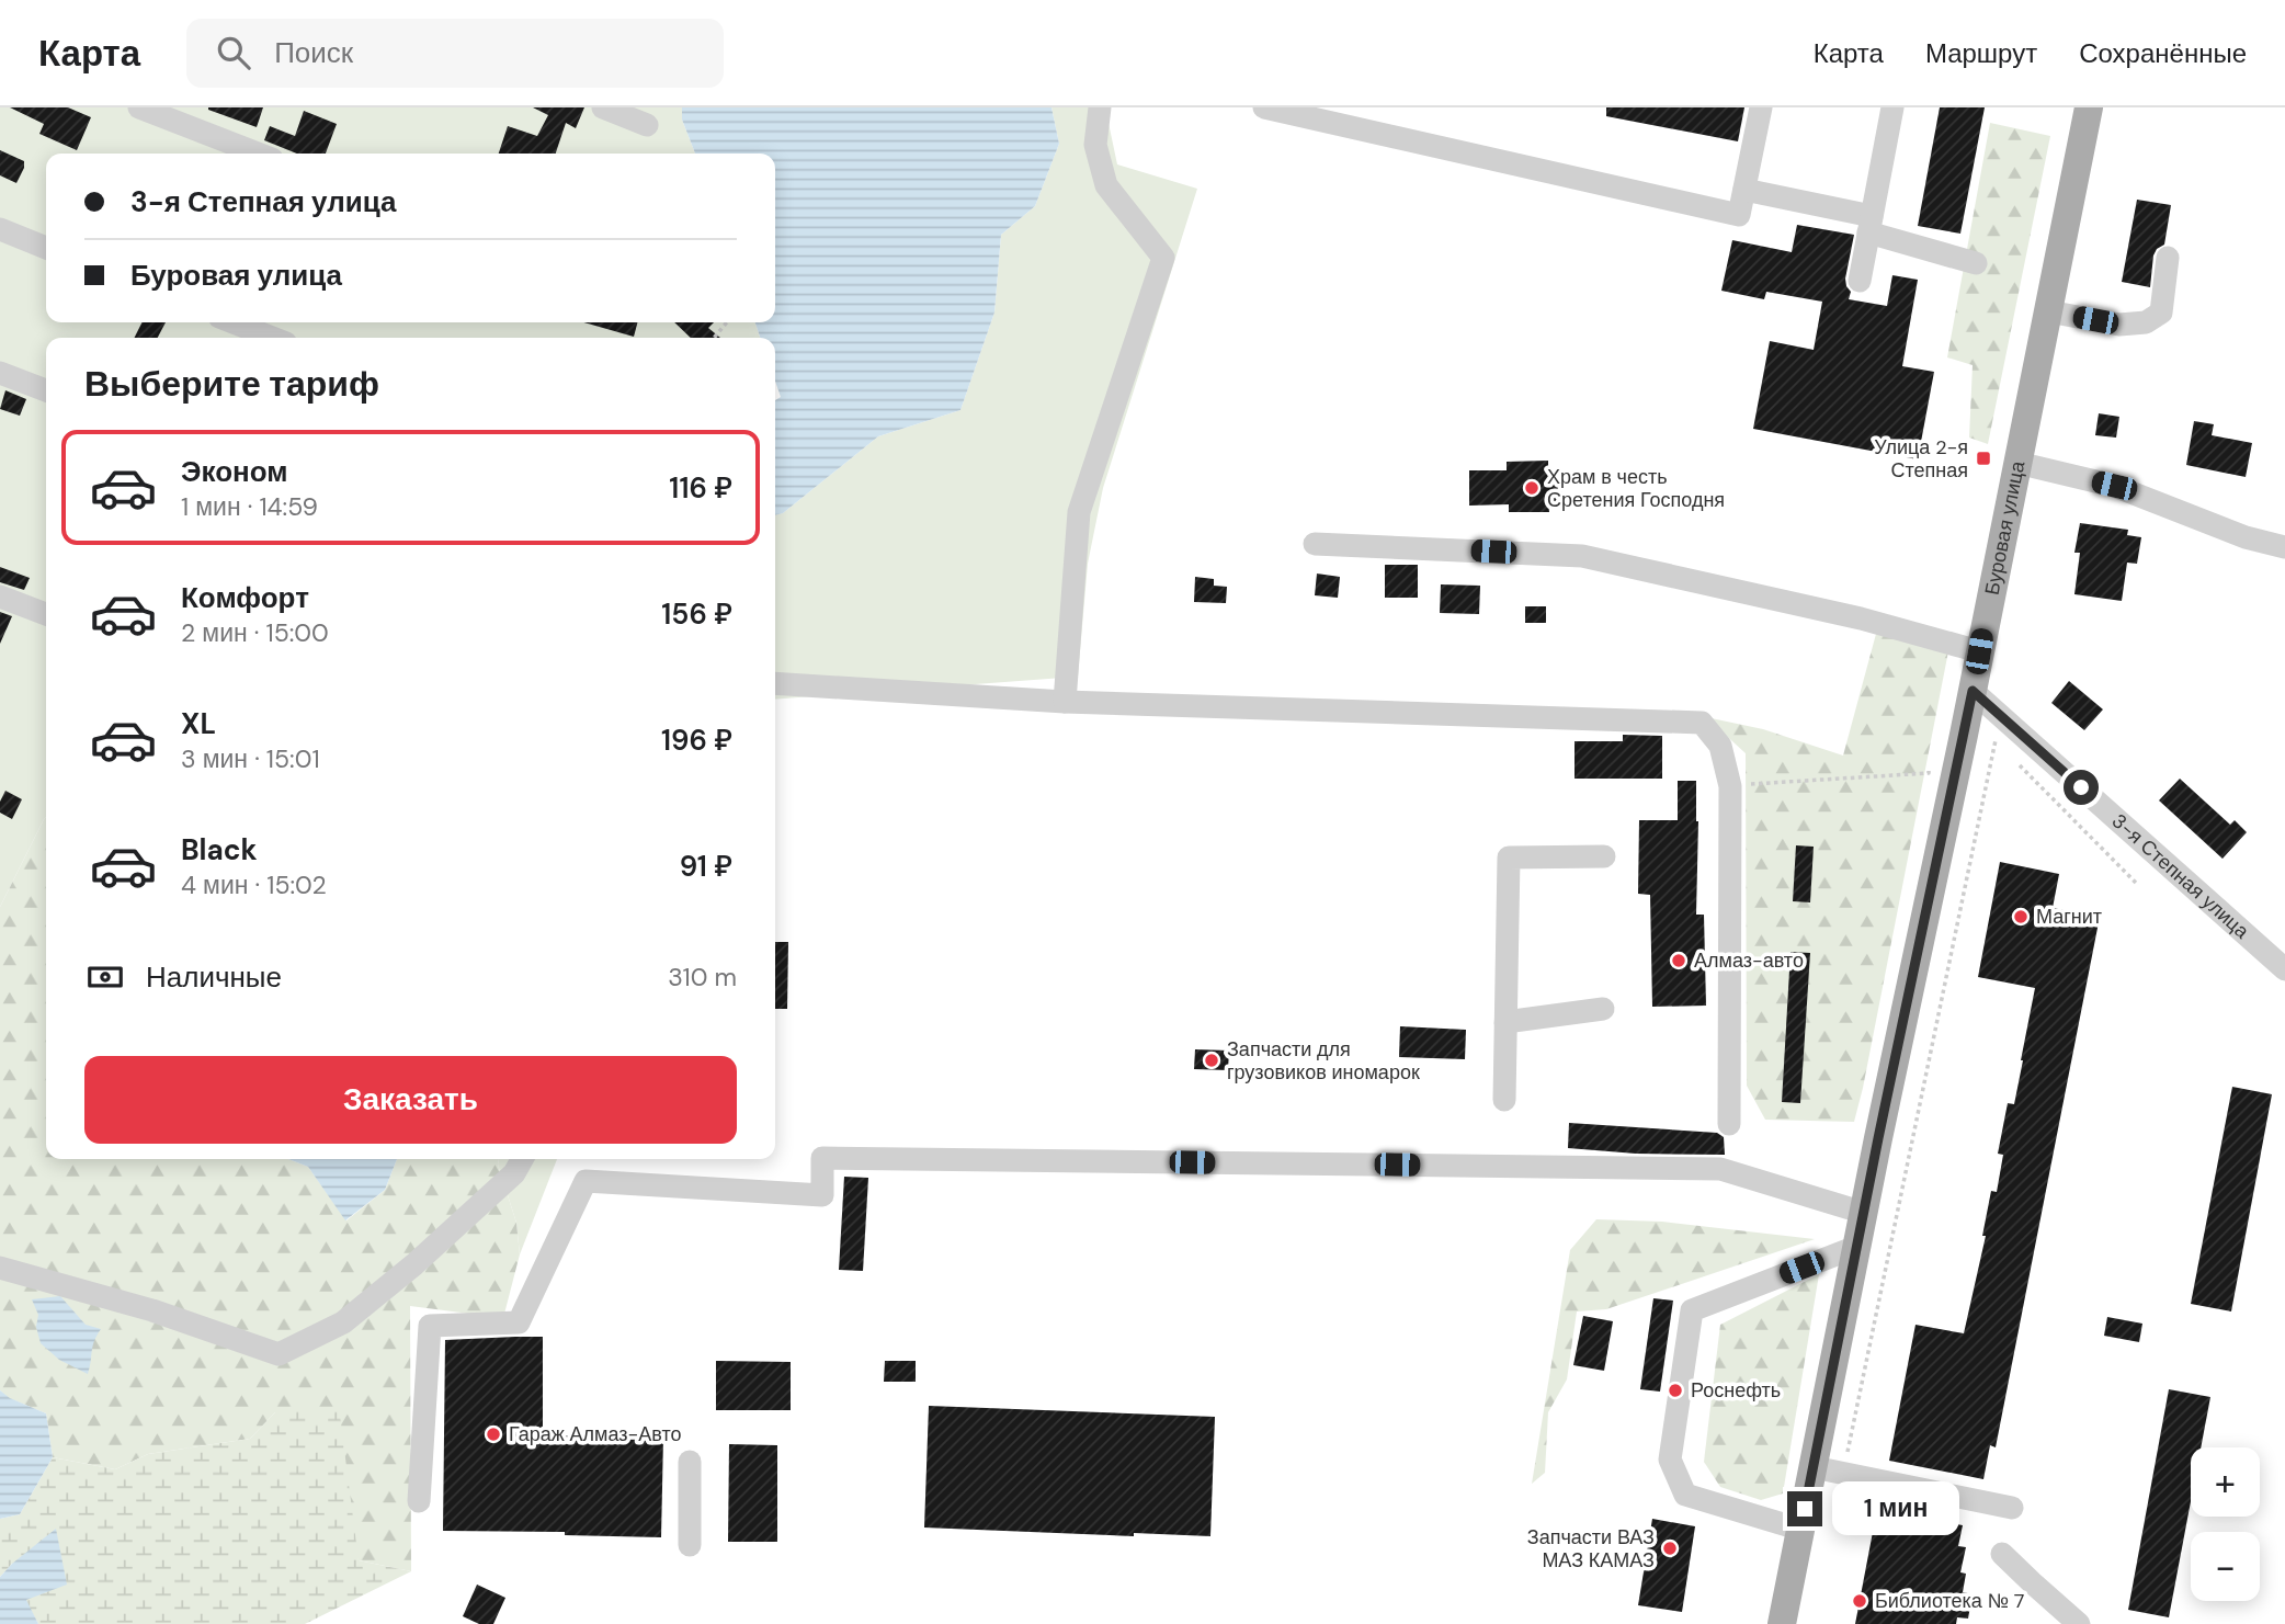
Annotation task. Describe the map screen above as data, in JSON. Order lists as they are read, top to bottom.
{
  "streets": {
    "main road": ["Буровая улица"],
    "street": ["3-я Степная улица"]
  },
  "crossings": [
    ["Буровая улица", "3-я Степная улица"]
  ],
  "places": {
    "transit": ["Улица 2-я Степная"],
    "other": [
      "Храм в честь Сретения Господня",
      "Магнит",
      "Алмаз-авто",
      "Запчасти для грузовиков иномарок",
      "Роснефть",
      "Гараж Алмаз-Авто",
      "Запчасти ВАЗ МАЗ КАМАЗ",
      "Библиотека № 7"
    ]
  },
  "page": {
    "header": "Карта",
    "search": "Поиск",
    "nav": ["Карта", "Маршрут", "Сохранённые"],
    "banner": ["3-я Степная улица", "Буровая улица"],
    "heading": "Выберите тариф",
    "list": [
      {
        "name": "Эконом",
        "note": "1 мин · 14:59",
        "value": "116 ₽"
      },
      {
        "name": "Комфорт",
        "note": "2 мин · 15:00",
        "value": "156 ₽"
      },
      {
        "name": "XL",
        "note": "3 мин · 15:01",
        "value": "196 ₽"
      },
      {
        "name": "Black",
        "note": "4 мин · 15:02",
        "value": "91 ₽"
      }
    ],
    "pay": ["Наличные", "310 m"],
    "buttons": "Заказать",
    "map_buttons": ["+", "−"],
    "bubble": "1 мин"
  }
}
